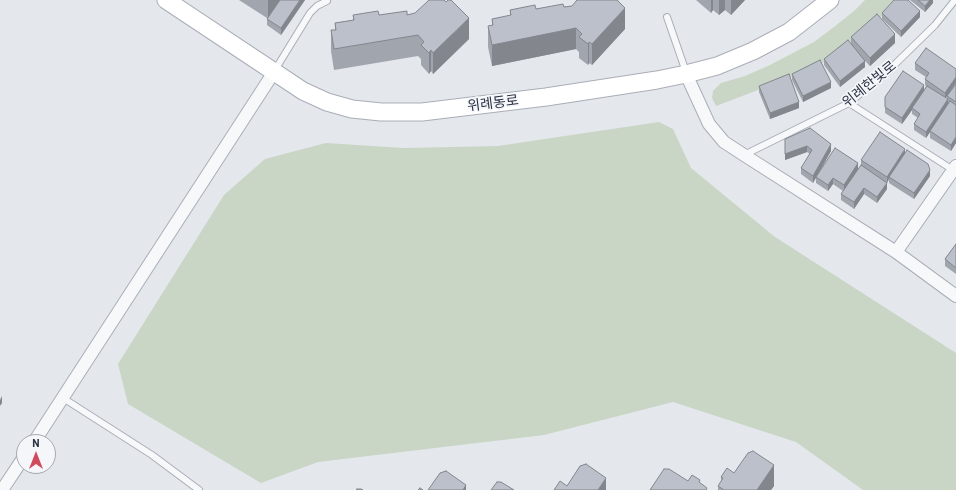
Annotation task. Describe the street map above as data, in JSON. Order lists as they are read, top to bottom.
{
  "streets": {
    "street": ["위례동로"],
    "lane": ["위례한빛로"]
  },
  "north": "top"
}
